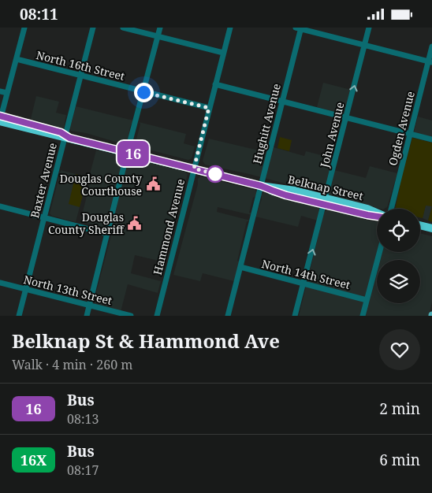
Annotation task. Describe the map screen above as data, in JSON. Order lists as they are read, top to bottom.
{
  "streets": {
    "highway": ["Belknap Street"],
    "street": [
      "North 16th Street",
      "Hughitt Avenue",
      "Ogden Avenue",
      "John Avenue",
      "Baxter Avenue",
      "Hammond Avenue",
      "North 14th Street",
      "North 13th Street"
    ]
  },
  "crossings": [
    ["North 16th Street", "Baxter Avenue"],
    ["North 16th Street", "Hammond Avenue"],
    ["Hughitt Avenue", "Belknap Street"],
    ["Hughitt Avenue", "North 14th Street"],
    ["John Avenue", "Belknap Street"],
    ["John Avenue", "North 14th Street"],
    ["Baxter Avenue", "Belknap Street"],
    ["Baxter Avenue", "North 13th Street"],
    ["Belknap Street", "Hammond Avenue"]
  ],
  "one_way": ["John Avenue"],
  "places": {
    "public building": ["Douglas County Courthouse", "Douglas County Sheriff"]
  },
  "lines": ["bus line 16"],
  "page": {
    "status": "08:11",
    "on_map": "16",
    "heading": ["Belknap St & Hammond Ave", "Walk · 4 min · 260 m"],
    "list": [
      {
        "mark": "16",
        "name": "Bus",
        "note": "08:13",
        "value": "2 min"
      },
      {
        "mark": "16X",
        "name": "Bus",
        "note": "08:17",
        "value": "6 min"
      }
    ]
  }
}
